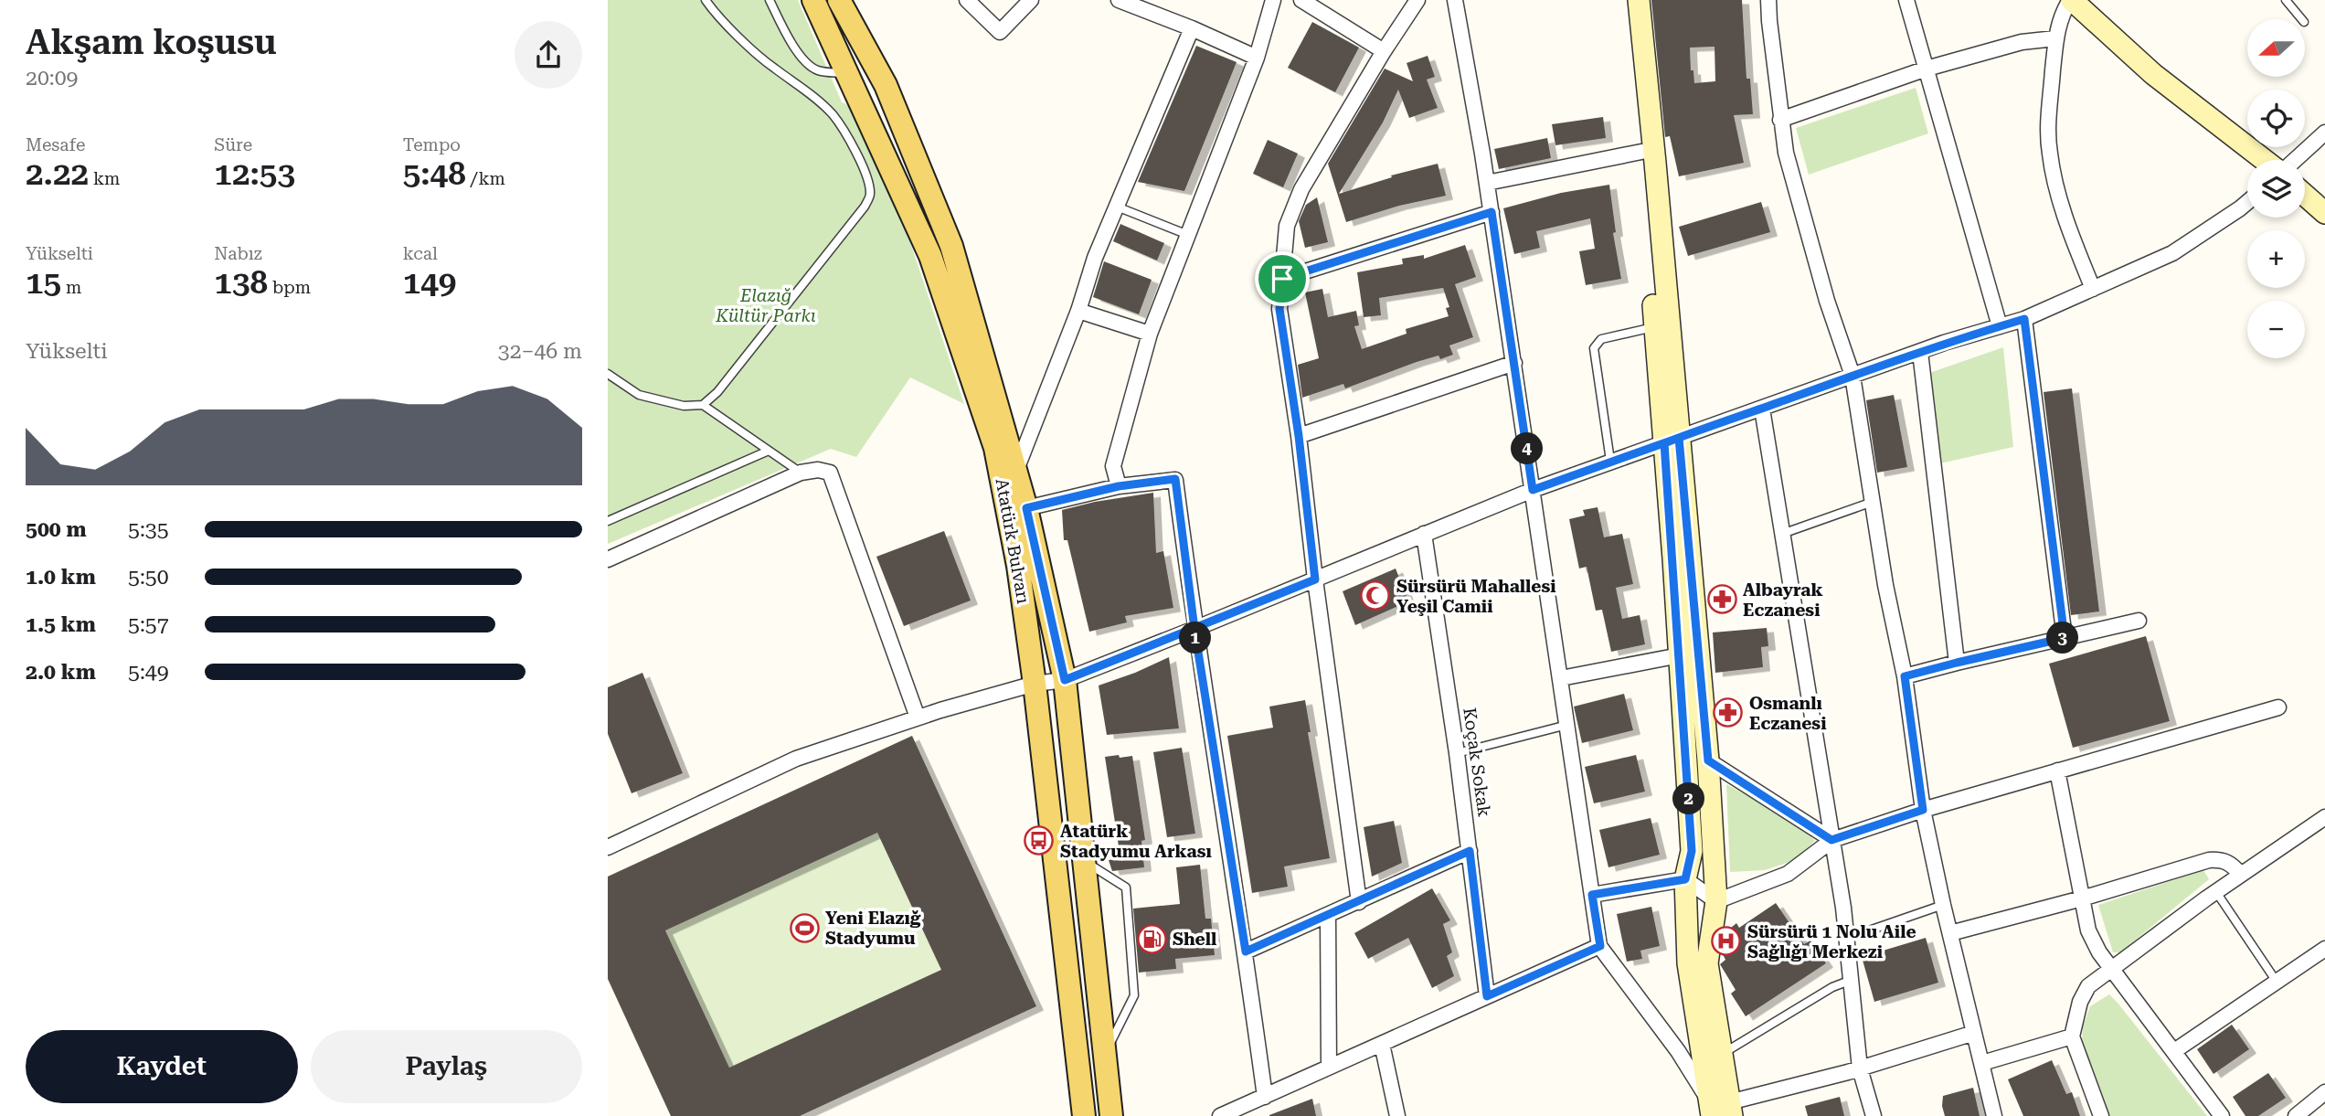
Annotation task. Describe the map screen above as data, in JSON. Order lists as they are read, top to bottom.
{
  "streets": {
    "main road": ["Atatürk Bulvarı"],
    "street": ["Koçak Sokak"]
  },
  "parks": ["Elazığ Kültür Parkı"],
  "places": {
    "mosque": ["Sürsürü Mahallesi Yeşil Camii"],
    "pharmacy": ["Albayrak Eczanesi", "Osmanlı Eczanesi"],
    "bus stop": ["Atatürk Stadyumu Arkası"],
    "sports": ["Yeni Elazığ Stadyumu"],
    "fuel station": ["Shell"],
    "hospital": ["Sürsürü 1 Nolu Aile Sağlığı Merkezi"]
  },
  "north": "left",
  "page": {
    "heading": ["Akşam koşusu", "20:09"],
    "map_buttons": ["+", "−"],
    "stats": [
      ["Mesafe", "2.22 km"],
      ["Süre", "12:53"],
      ["Tempo", "5:48 /km"],
      ["Yükselti", "15 m"],
      ["Nabız", "138 bpm"],
      ["kcal", "149"]
    ],
    "chart": ["Yükselti", "32–46 m"],
    "pins": [
      "4",
      "1",
      "3",
      "2"
    ],
    "list": [
      {
        "name": "500 m",
        "note": "5:35"
      },
      {
        "name": "1.0 km",
        "note": "5:50"
      },
      {
        "name": "1.5 km",
        "note": "5:57"
      },
      {
        "name": "2.0 km",
        "note": "5:49"
      }
    ],
    "buttons": ["Kaydet", "Paylaş"]
  }
}
